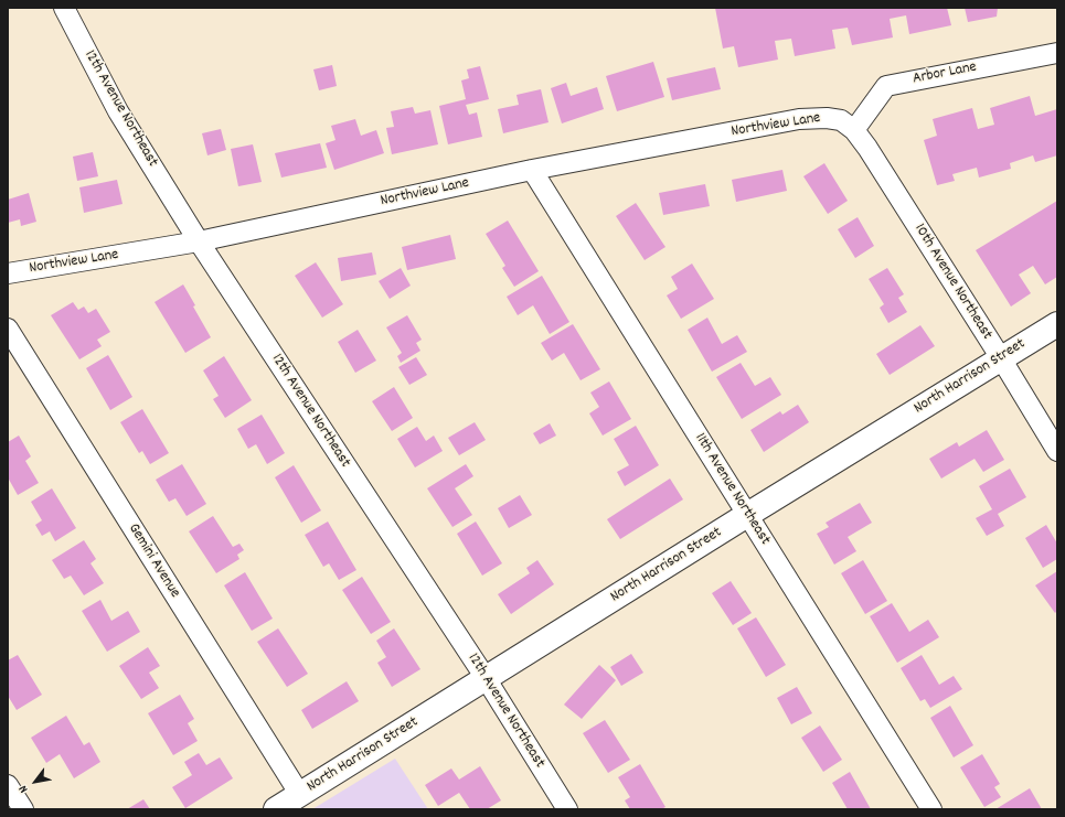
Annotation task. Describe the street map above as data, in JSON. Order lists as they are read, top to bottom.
{
  "streets": {
    "street": [
      "Arbor Lane",
      "12th Avenue Northeast",
      "Northview Lane",
      "10th Avenue Northeast",
      "North Harrison Street",
      "11th Avenue Northeast",
      "Gemini Avenue"
    ]
  },
  "crossings": [
    ["Arbor Lane", "Northview Lane"],
    ["Arbor Lane", "10th Avenue Northeast"],
    ["12th Avenue Northeast", "Northview Lane"],
    ["12th Avenue Northeast", "North Harrison Street"],
    ["Northview Lane", "10th Avenue Northeast"],
    ["Northview Lane", "11th Avenue Northeast"],
    ["10th Avenue Northeast", "North Harrison Street"],
    ["North Harrison Street", "11th Avenue Northeast"],
    ["North Harrison Street", "Gemini Avenue"]
  ],
  "north": "bottom left"
}
